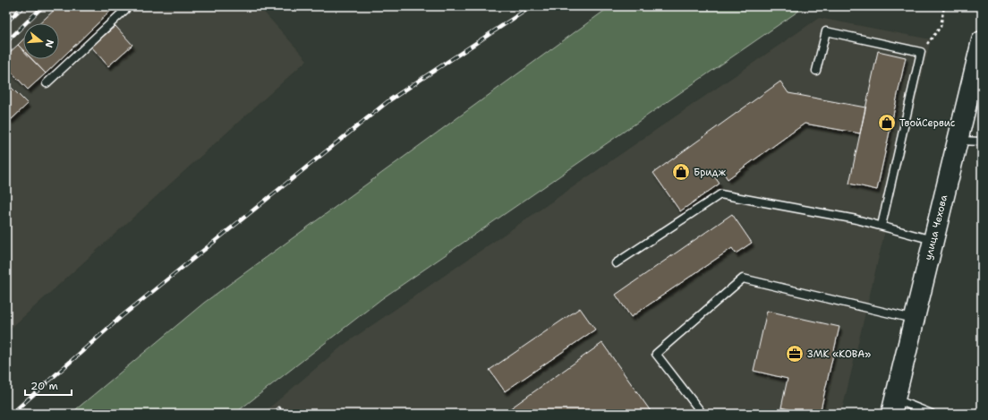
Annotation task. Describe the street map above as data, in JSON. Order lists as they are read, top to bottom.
{
  "streets": {
    "main road": ["улица Чехова"]
  },
  "places": {
    "shop": ["ТвойСервис", "Бридж"],
    "office": ["ЗМК «КОВА»"]
  },
  "scale_bar": "20 m",
  "north": "right"
}
